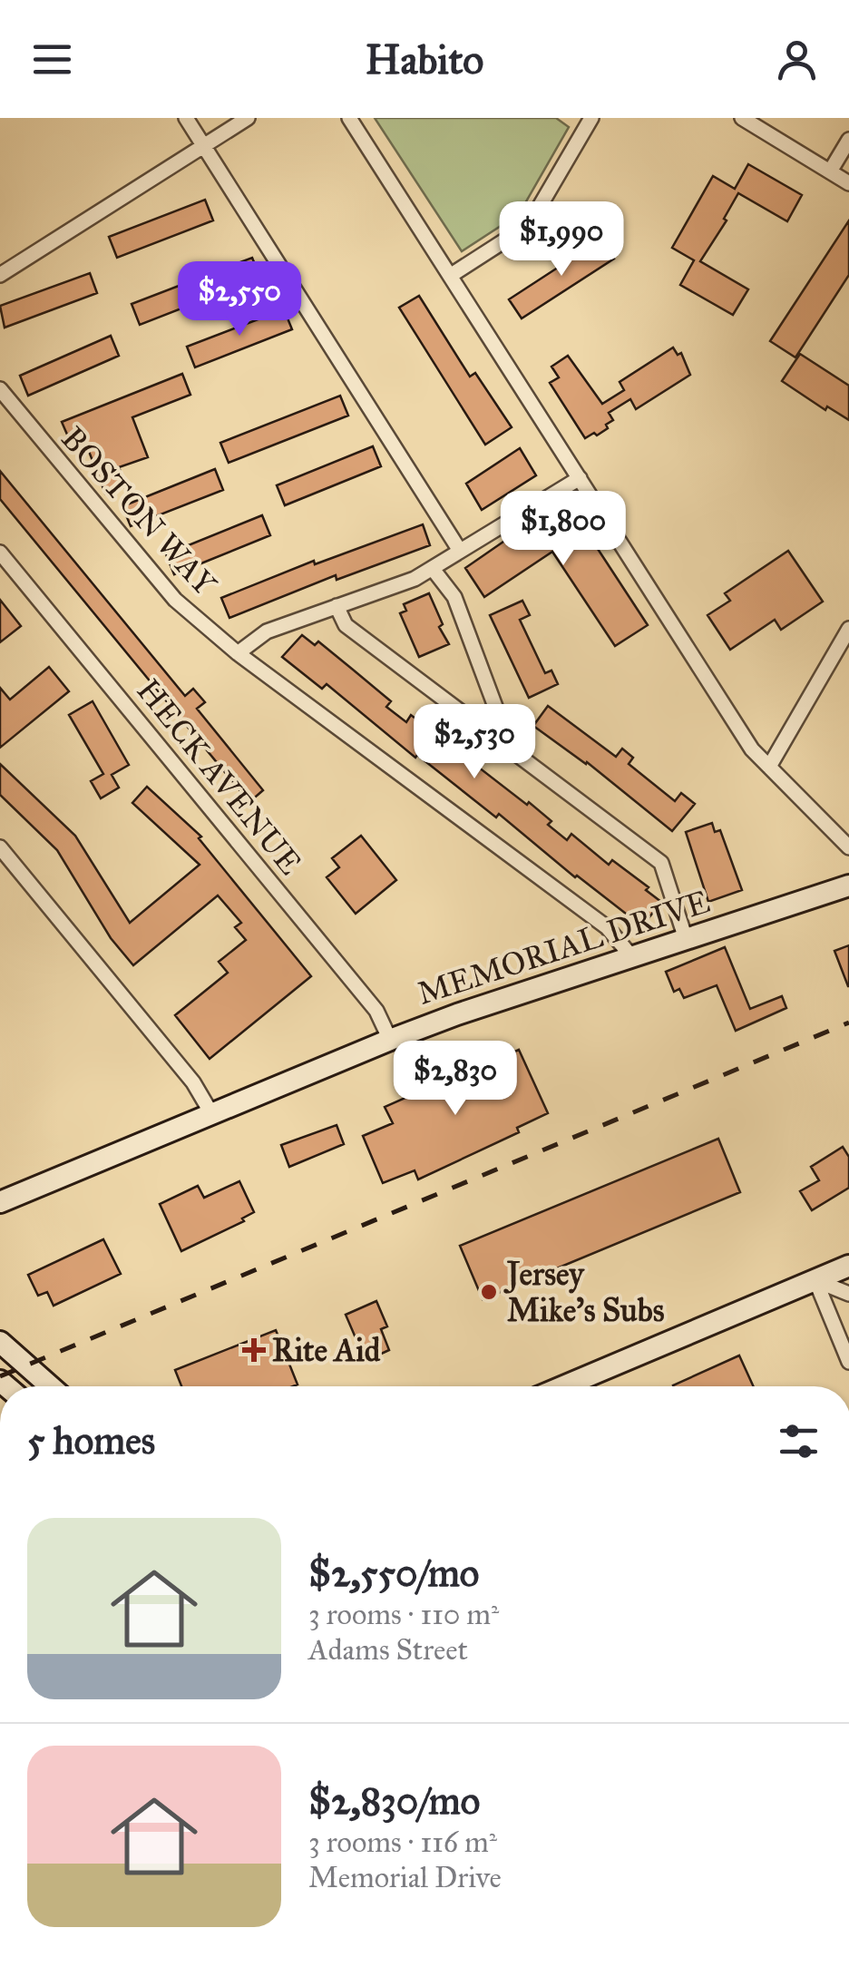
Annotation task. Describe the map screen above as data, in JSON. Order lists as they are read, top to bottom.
{
  "streets": {
    "street": ["BOSTON WAY", "HECK AVENUE", "MEMORIAL DRIVE"]
  },
  "crossings": [
    ["BOSTON WAY", "MEMORIAL DRIVE"],
    ["HECK AVENUE", "MEMORIAL DRIVE"]
  ],
  "places": {
    "other": ["Jersey Mike's Subs"],
    "health": ["Rite Aid"]
  },
  "page": {
    "header": "Habito",
    "price": [
      "$1,990",
      "$2,550",
      "$1,800",
      "$2,530",
      "$2,830"
    ],
    "heading": "5 homes",
    "list": [
      {
        "name": "$2,550/mo",
        "note": "3 rooms · 110 m² · Adams Street"
      },
      {
        "name": "$2,830/mo",
        "note": "3 rooms · 116 m² · Memorial Drive"
      }
    ]
  }
}
